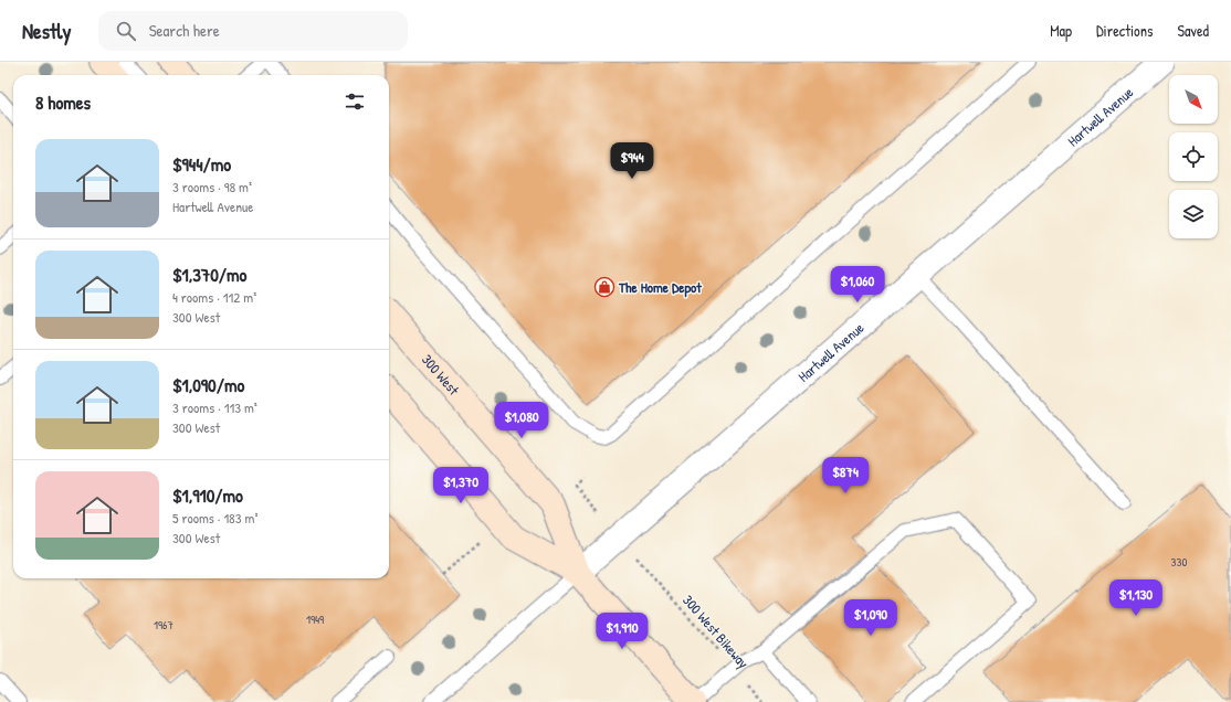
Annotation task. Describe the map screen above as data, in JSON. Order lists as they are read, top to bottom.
{
  "streets": {
    "main road": ["300 West"],
    "street": ["Hartwell Avenue"],
    "path": ["300 West Bikeway"]
  },
  "crossings": [
    ["Hartwell Avenue", "300 West"]
  ],
  "places": {
    "shop": ["The Home Depot"]
  },
  "house_numbers": ["330", "1949", "1967"],
  "north": "bottom right",
  "page": {
    "header": "Nestly",
    "search": "Search here",
    "nav": ["Map", "Directions", "Saved"],
    "heading": "8 homes",
    "list": [
      {
        "name": "$944/mo",
        "note": "3 rooms · 98 m² · Hartwell Avenue"
      },
      {
        "name": "$1,370/mo",
        "note": "4 rooms · 112 m² · 300 West"
      },
      {
        "name": "$1,090/mo",
        "note": "3 rooms · 113 m² · 300 West"
      },
      {
        "name": "$1,910/mo",
        "note": "5 rooms · 183 m² · 300 West"
      }
    ],
    "price": [
      "$944",
      "$1,060",
      "$1,080",
      "$874",
      "$1,370",
      "$1,130",
      "$1,090",
      "$1,910"
    ]
  }
}
